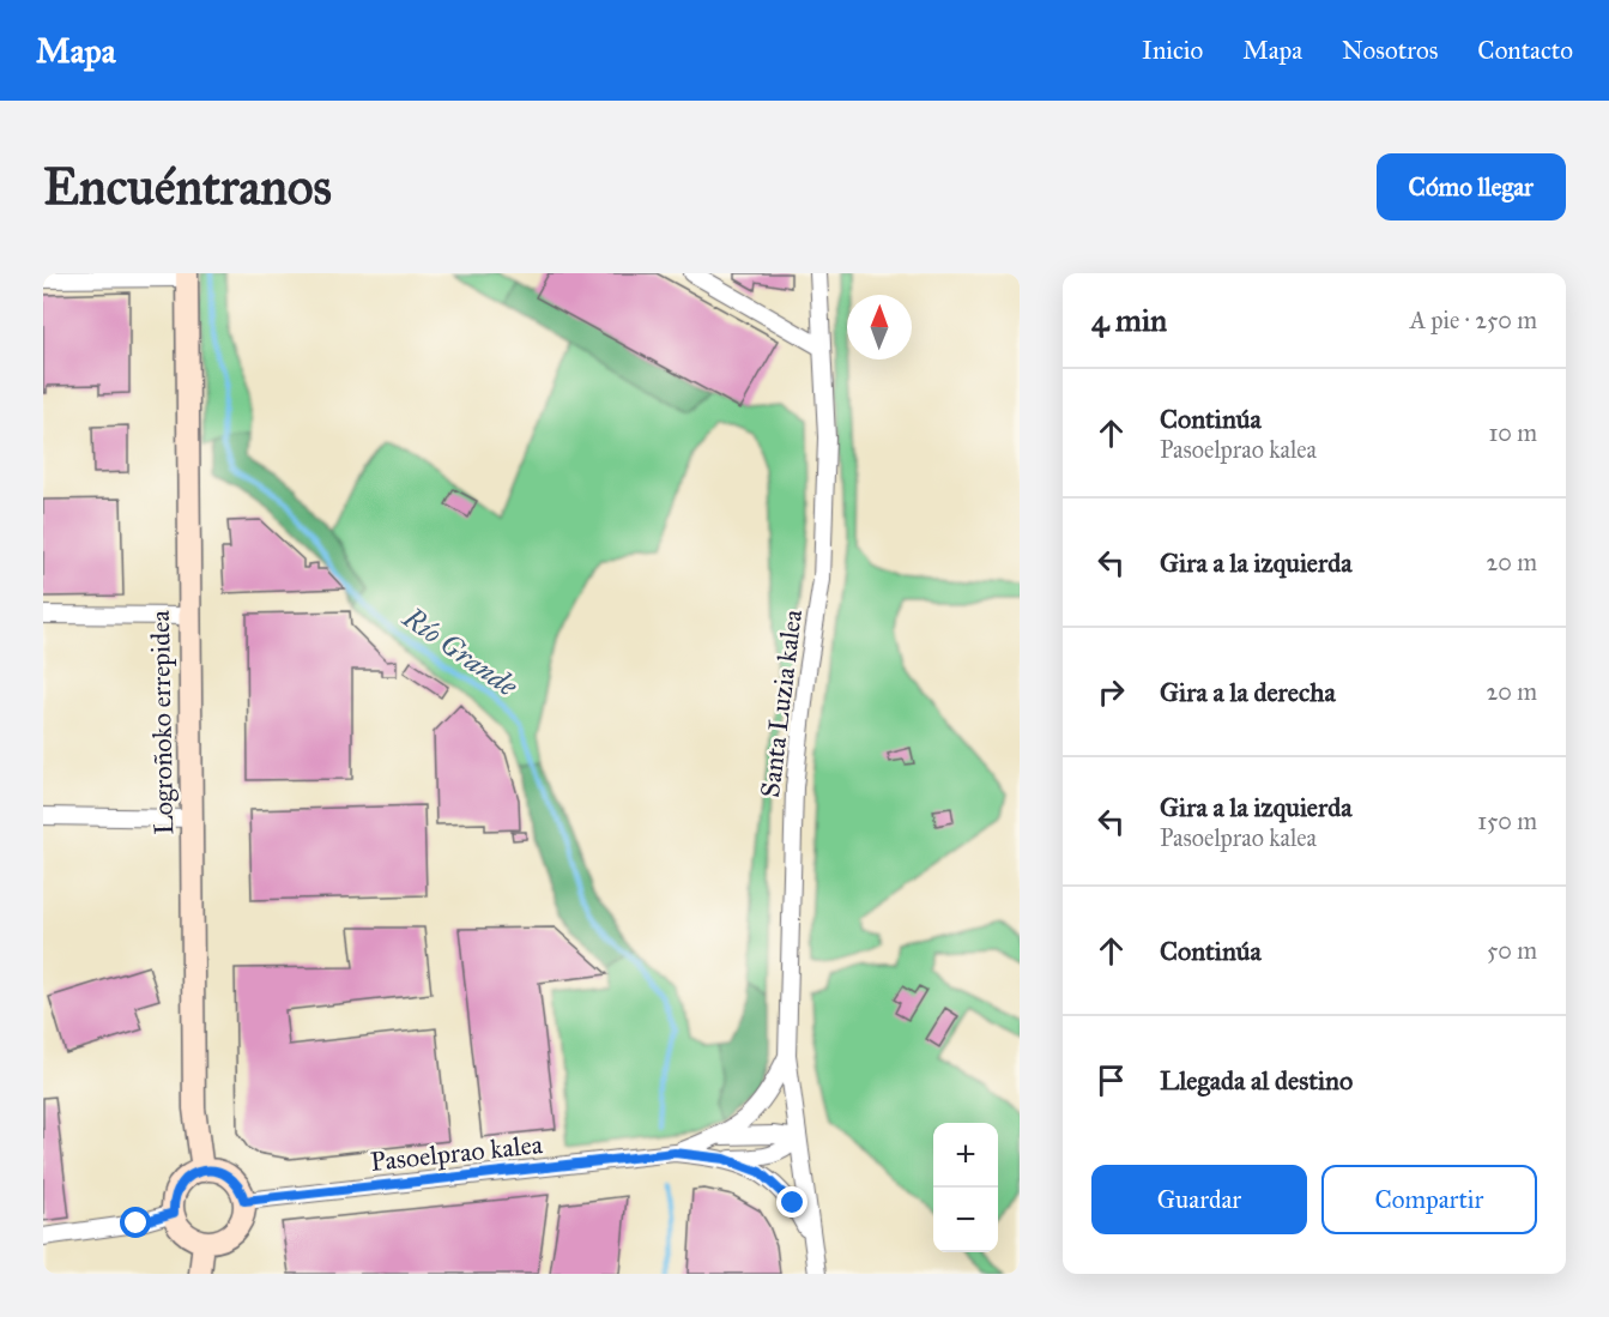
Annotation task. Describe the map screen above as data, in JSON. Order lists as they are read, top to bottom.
{
  "streets": {
    "main road": ["Logroñoko errepidea"],
    "street": ["Santa Luzia kalea", "Pasoelprao kalea"]
  },
  "crossings": [
    ["Logroñoko errepidea", "Pasoelprao kalea"]
  ],
  "water": ["Río Grande"],
  "north": "top",
  "page": {
    "header": "Mapa",
    "nav": [
      "Inicio",
      "Mapa",
      "Nosotros",
      "Contacto"
    ],
    "buttons": [
      "Cómo llegar",
      ["Guardar", "Compartir"]
    ],
    "title": "Encuéntranos",
    "heading": ["4 min", "A pie · 250 m"],
    "list": [
      ["Continúa", "Pasoelprao kalea", "10 m"],
      ["Gira a la izquierda", "20 m"],
      ["Gira a la derecha", "20 m"],
      ["Gira a la izquierda", "Pasoelprao kalea", "150 m"],
      ["Continúa", "50 m"],
      "Llegada al destino"
    ],
    "map_buttons": ["+", "−"]
  }
}
